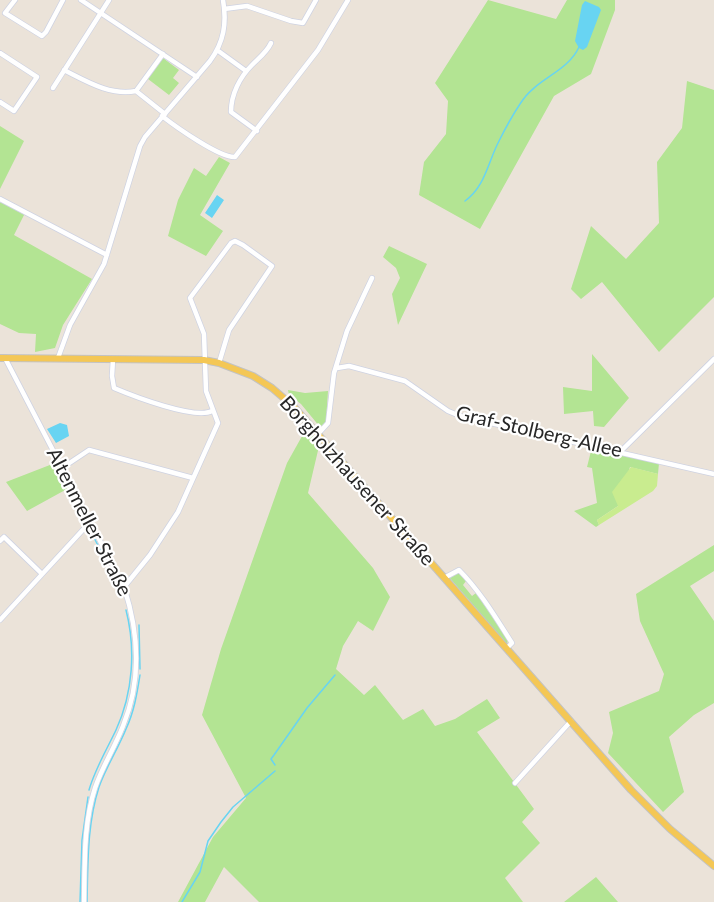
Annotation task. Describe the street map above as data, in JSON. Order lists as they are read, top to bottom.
{
  "streets": {
    "main road": ["Borgholzhausener Straße"],
    "street": ["Graf-Stolberg-Allee", "Altenmeller Straße"]
  },
  "crossings": [
    ["Borgholzhausener Straße", "Altenmeller Straße"]
  ]
}
